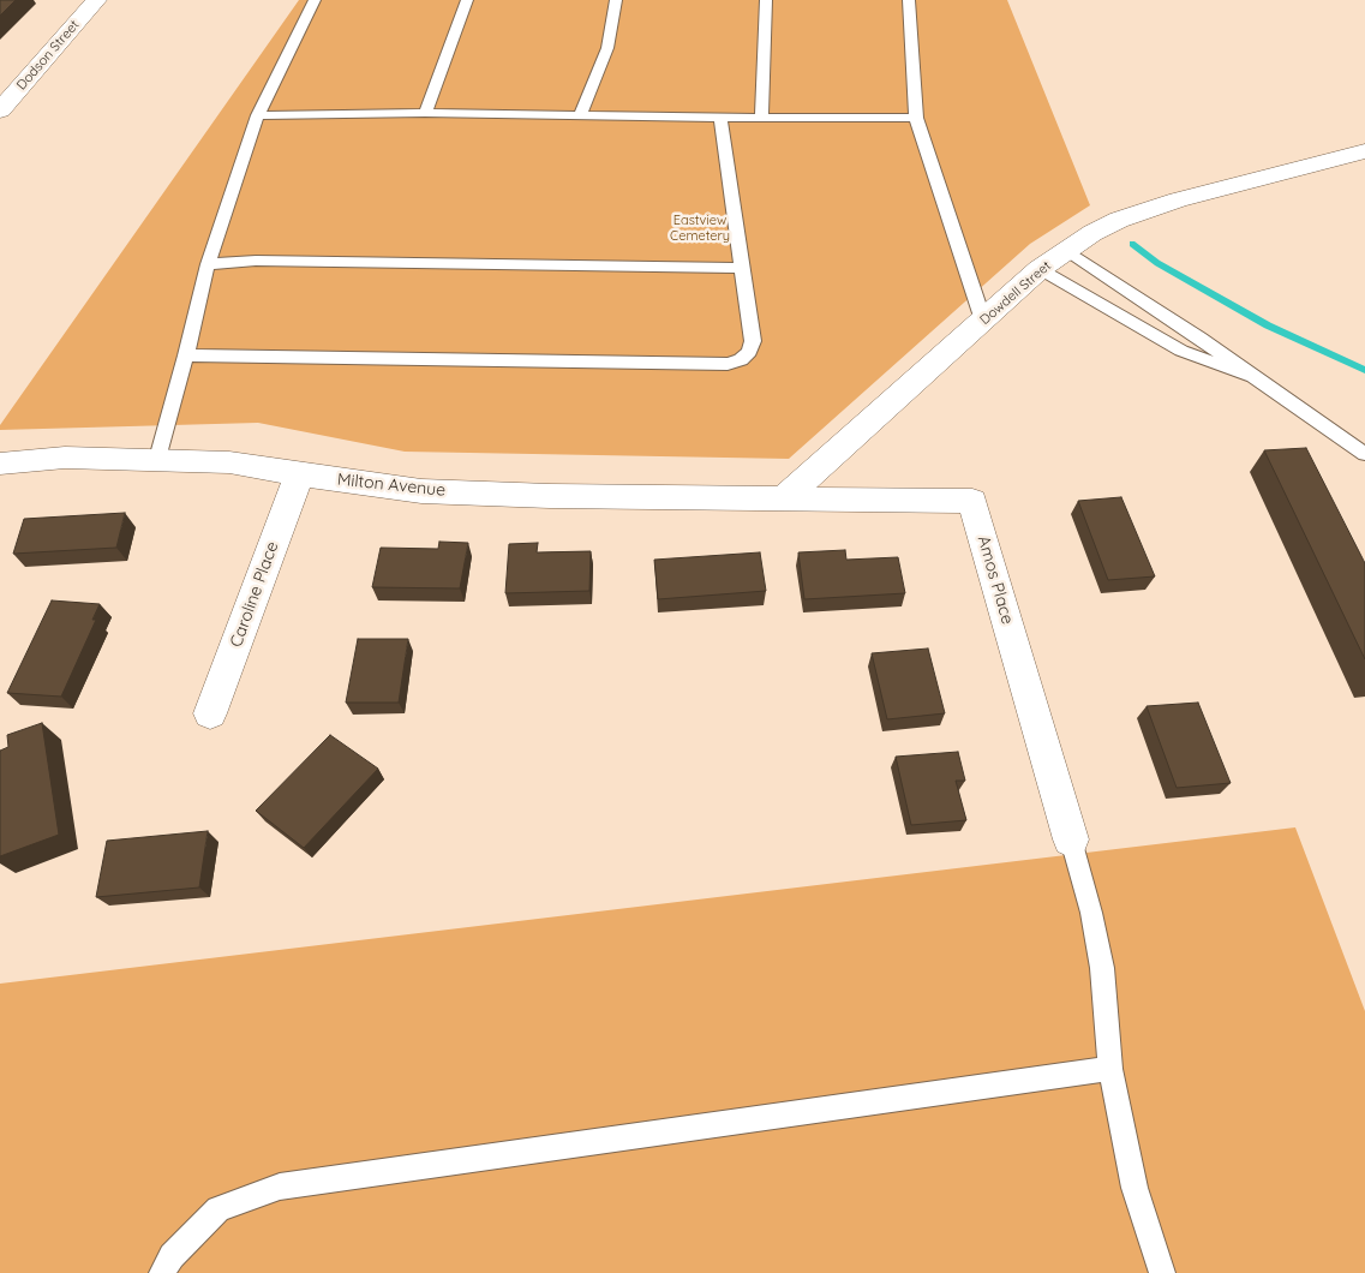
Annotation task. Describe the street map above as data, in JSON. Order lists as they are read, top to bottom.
{
  "streets": {
    "street": [
      "Dodson Street",
      "Dowdell Street",
      "Milton Avenue",
      "Amos Place",
      "Caroline Place"
    ]
  },
  "crossings": [
    ["Dowdell Street", "Milton Avenue"],
    ["Dowdell Street", "Amos Place"],
    ["Milton Avenue", "Amos Place"],
    ["Milton Avenue", "Caroline Place"]
  ],
  "parks": ["Eastview Cemetery"]
}
